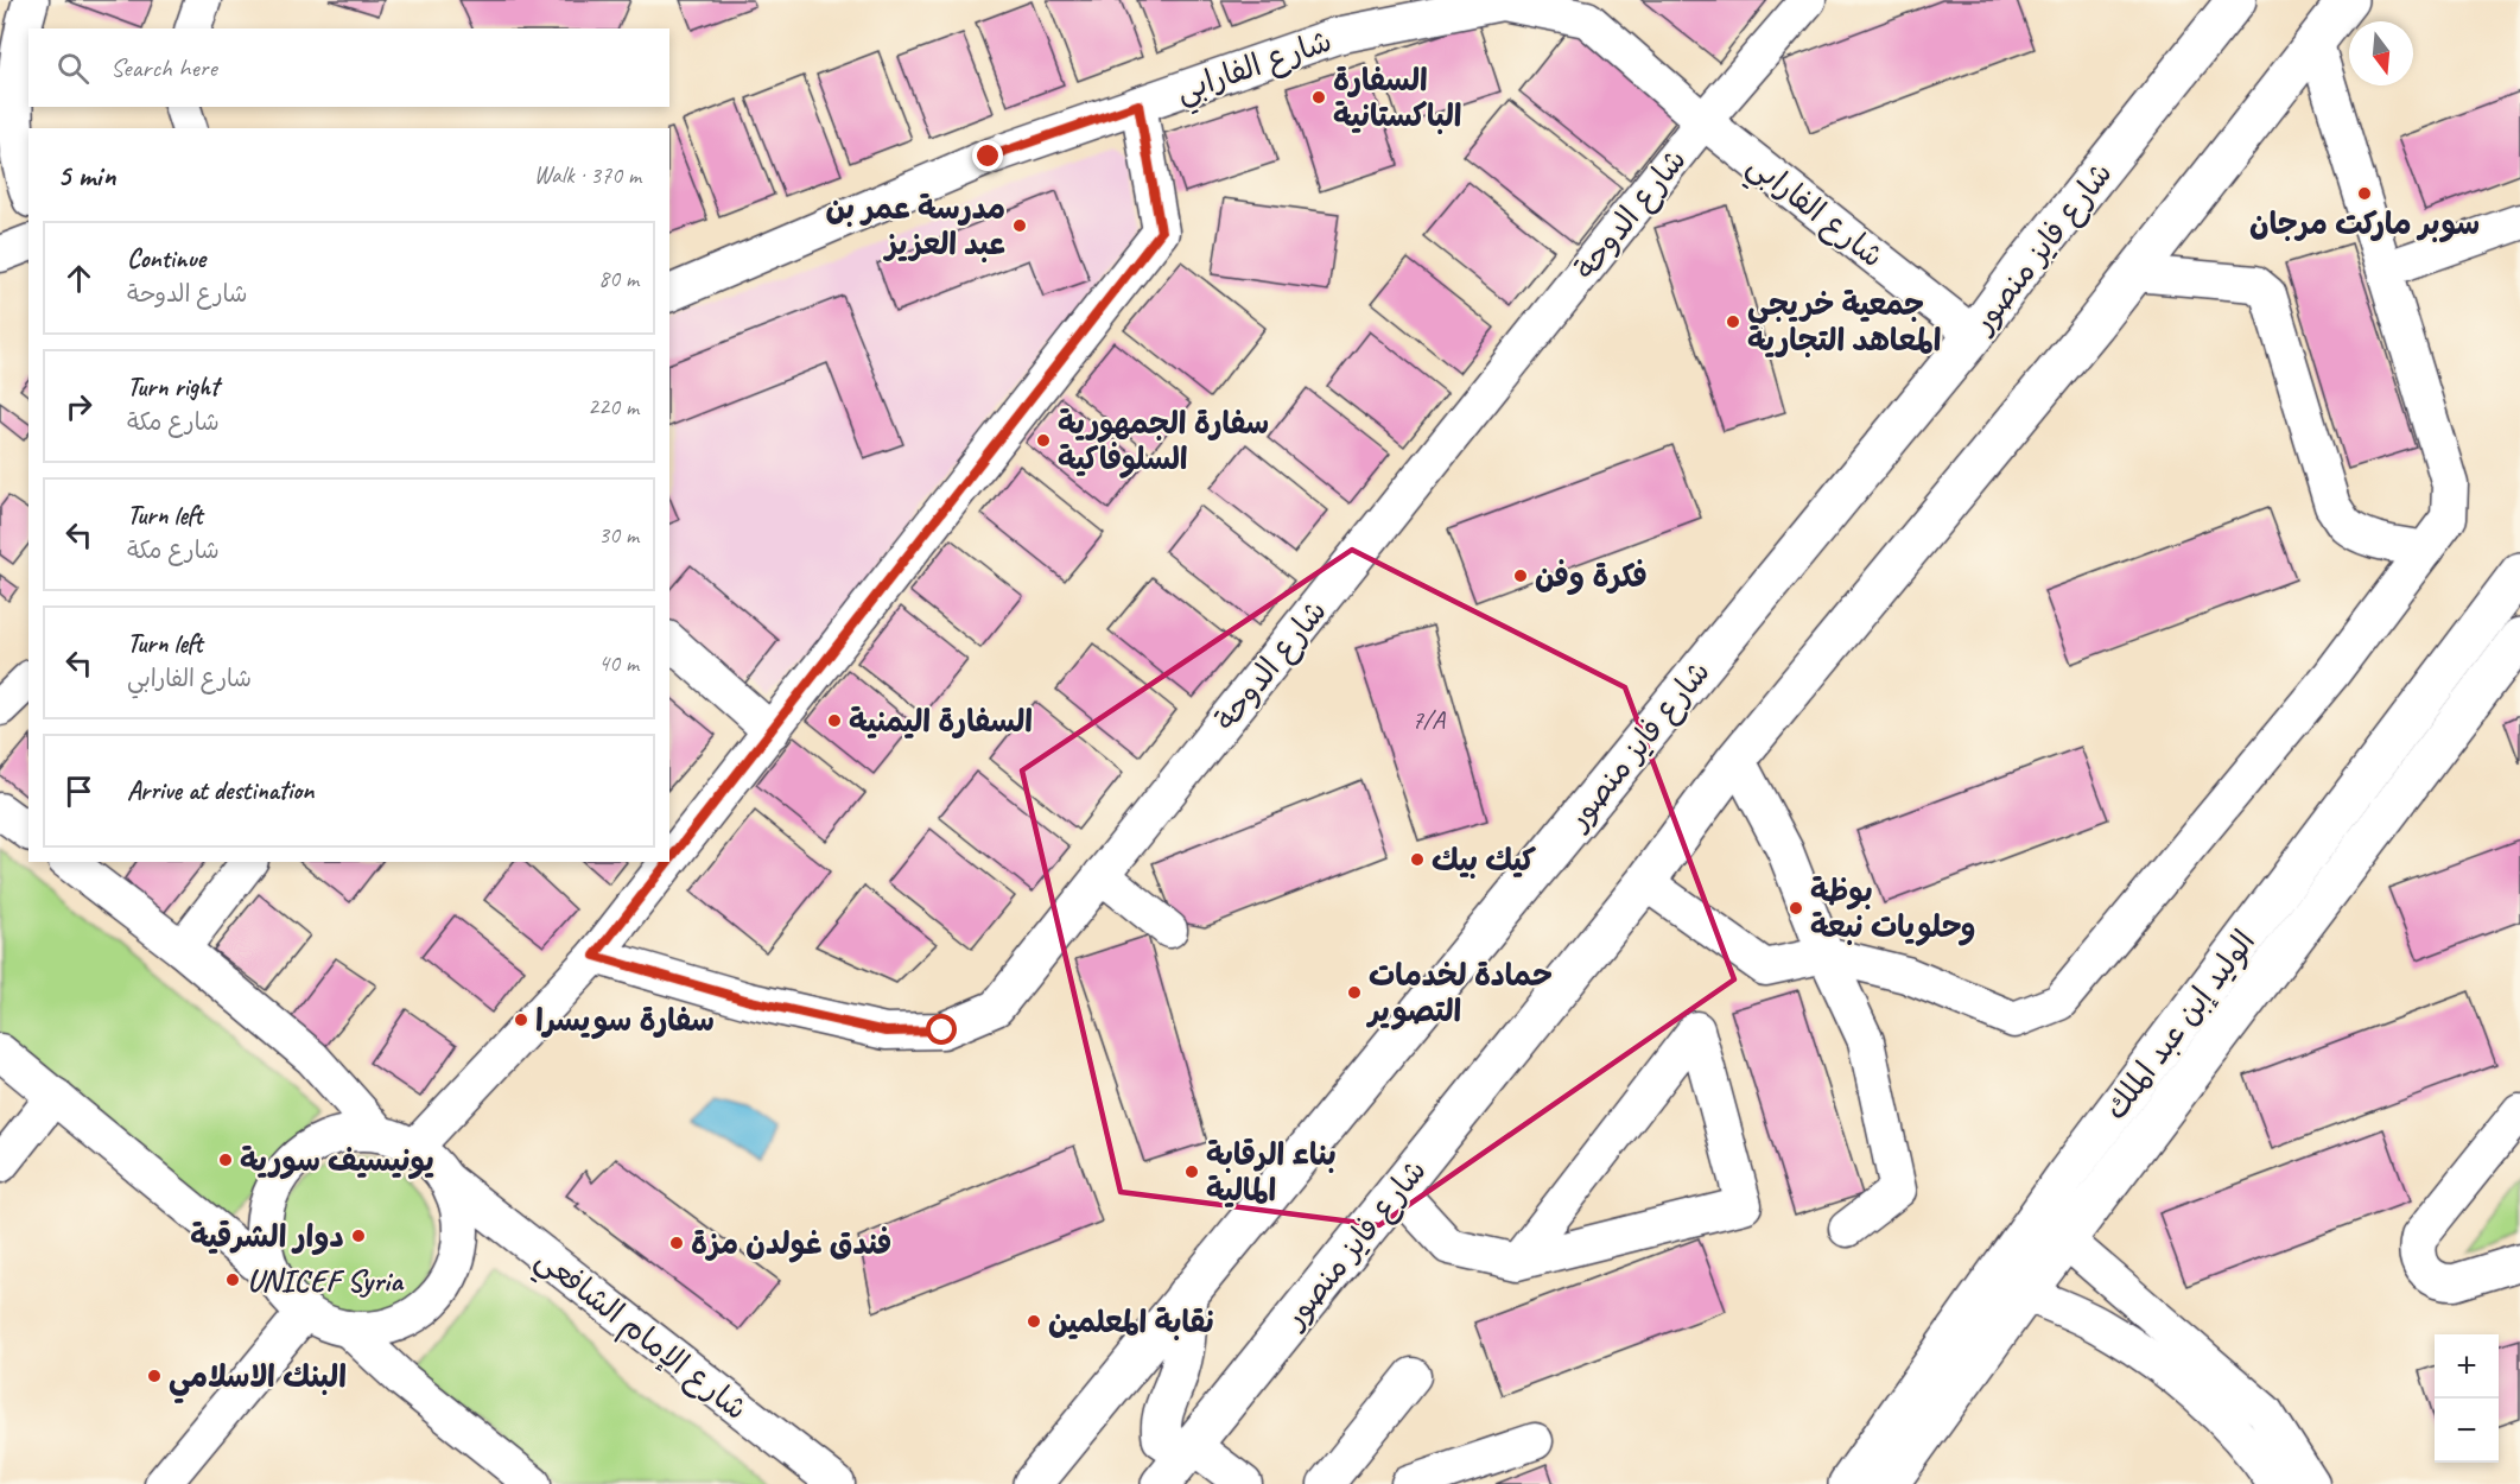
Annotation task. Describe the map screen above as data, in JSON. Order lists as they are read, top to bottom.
{
  "streets": {
    "main road": ["شارع فايز منصور", "الوليد إبن عبد الملك"],
    "street": ["شارع الفارابي", "شارع الدوحة", "شارع الإمام الشافعي"]
  },
  "crossings": [
    ["شارع الفارابي", "شارع الدوحة"],
    ["شارع الفارابي", "شارع فايز منصور"]
  ],
  "places": [
    "السفارة الباكستانية",
    "سوبر ماركت مرجان",
    "مدرسة عمر بن عبد العزيز",
    "جمعية خريجي المعاهد التجارية",
    "سفارة الجمهورية السلوفاكية",
    "فكرة وفن",
    "السفارة اليمنية",
    "كيك بيك",
    "بوظة وحلويات نبعة",
    "حمادة لخدمات التصوير",
    "سفارة سويسرا",
    "يونيسيف سورية",
    "بناء الرقابة المالية",
    "دوار الشرقية",
    "فندق غولدن مزة",
    "UNICEF Syria",
    "نقابة المعلمين",
    "البنك الاسلامي"
  ],
  "house_numbers": ["7/A"],
  "north": "bottom",
  "page": {
    "search": "Search here",
    "heading": ["5 min", "Walk · 370 m"],
    "list": [
      ["Continue", "شارع الدوحة", "80 m"],
      ["Turn right", "شارع مكة", "220 m"],
      ["Turn left", "شارع مكة", "30 m"],
      ["Turn left", "شارع الفارابي", "40 m"],
      "Arrive at destination"
    ],
    "map_buttons": ["+", "−"]
  }
}
